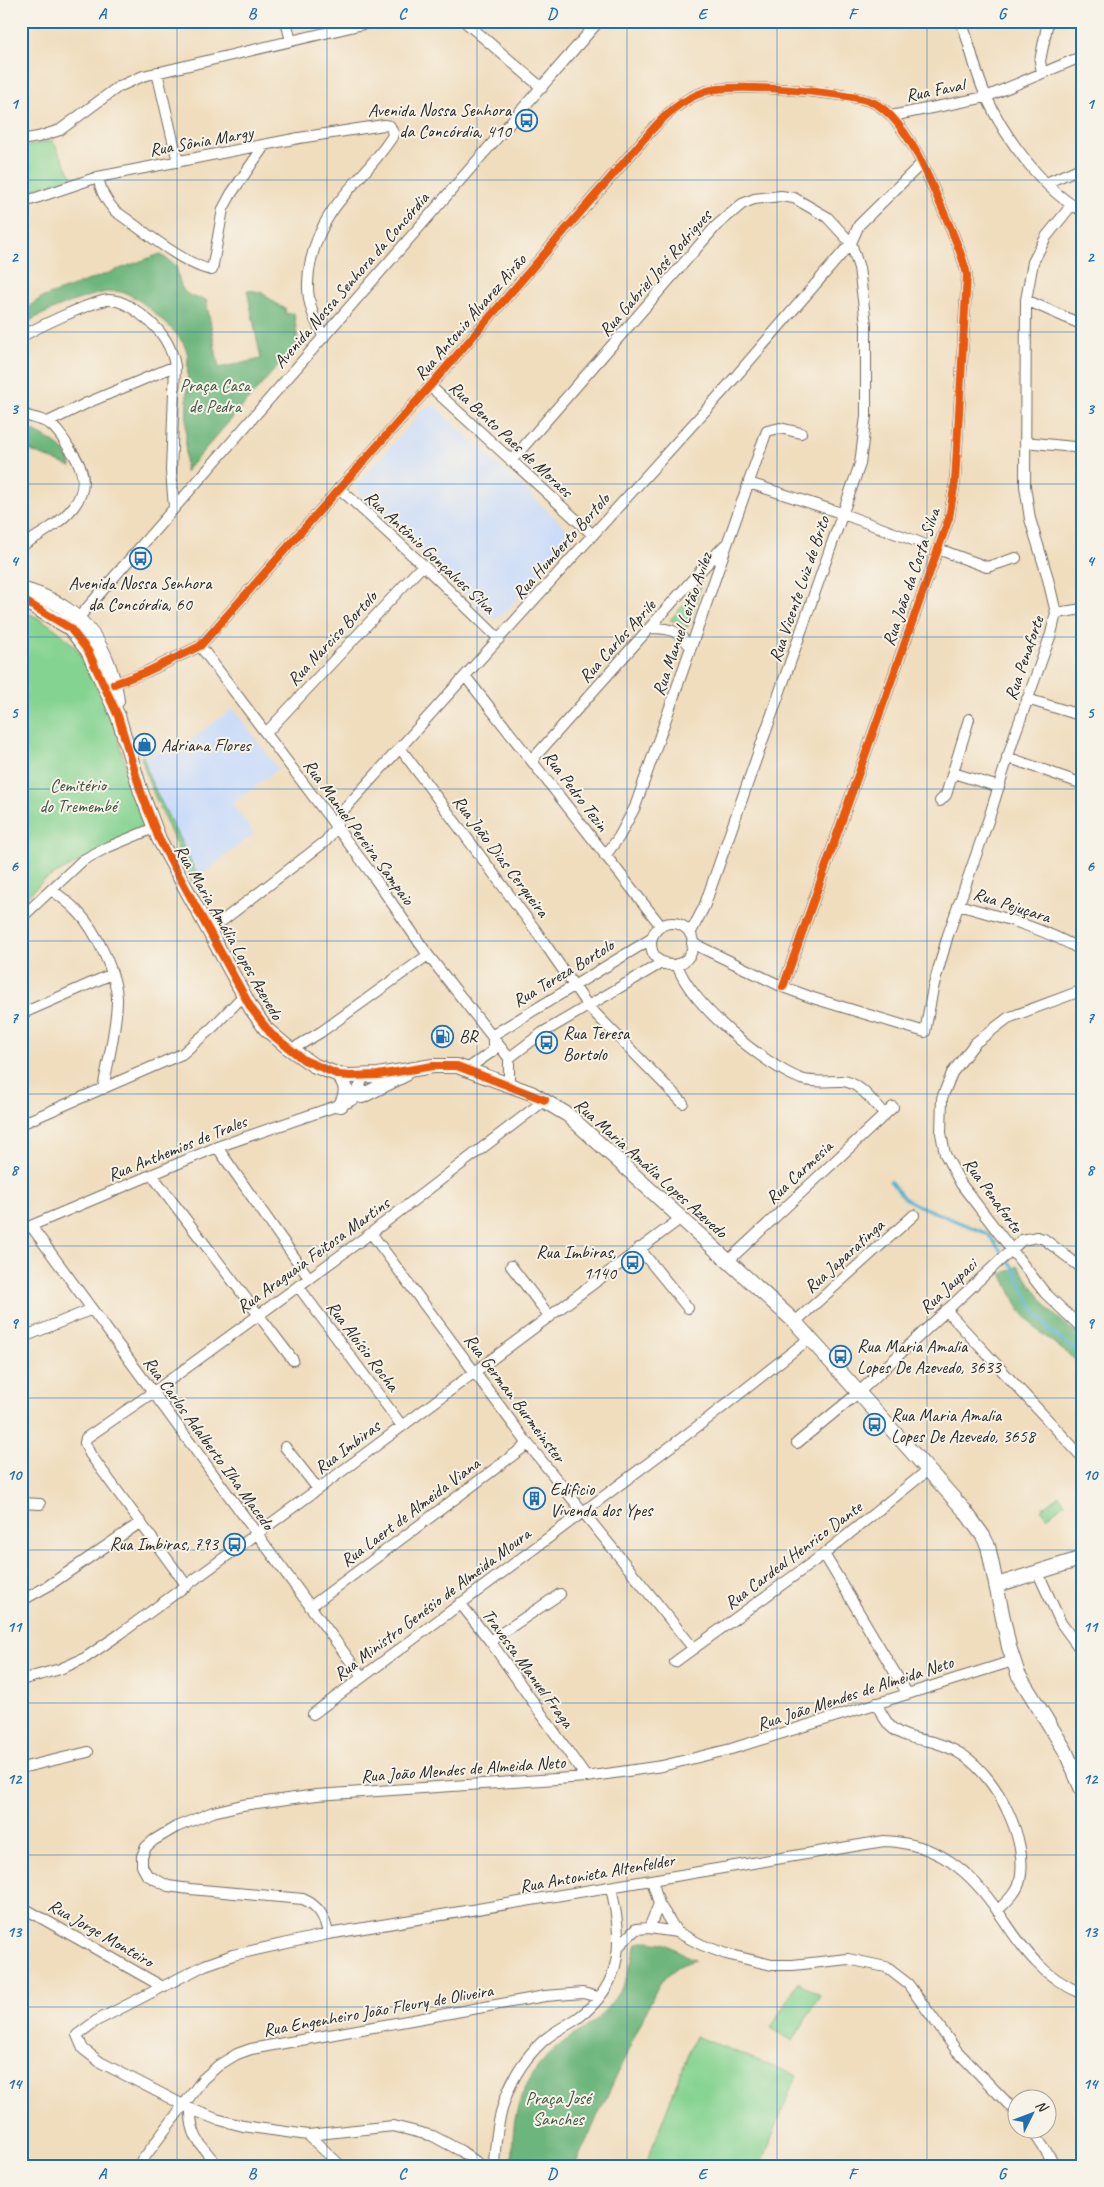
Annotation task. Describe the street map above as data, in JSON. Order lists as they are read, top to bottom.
{
  "streets": {
    "main road": ["Rua Maria Amália Lopes Azevedo"],
    "street": [
      "Rua Faval",
      "Rua Sônia Margy",
      "Rua Gabriel José Rodrigues",
      "Avenida Nossa Senhora da Concórdia",
      "Rua Antonio Álvarez Airão",
      "Rua Bento Paes de Moraes",
      "Rua Humberto Bortolo",
      "Rua Antônio Gonçalves Silva",
      "Rua João da Costa Silva",
      "Rua Vicente Luiz de Brito",
      "Rua Manuel Leitão Avilez",
      "Rua Narciso Bortolo",
      "Rua Carlos Aprile",
      "Rua Penaforte",
      "Rua Pedro Tezin",
      "Rua Manuel Pereira Sampaio",
      "Rua João Dias Cerqueira",
      "Rua Pejuçara",
      "Rua Tereza Bortolo",
      "Rua Anthemios de Trales",
      "Rua Carmesia",
      "Rua Araguaia Feitosa Martins",
      "Rua Japaratinga",
      "Rua Jaupaci",
      "Rua Aloísio Rocha",
      "Rua German Burmeinster",
      "Rua Carlos Adalberto Ilha Macedo",
      "Rua Imbiras",
      "Rua Laert de Almeida Viana",
      "Rua Cardeal Henrico Dante",
      "Rua Ministro Genésio de Almeida Moura",
      "Travessa Manuel Fraga",
      "Rua João Mendes de Almeida Neto",
      "Rua Antonieta Altenfelder",
      "Rua Jorge Monteiro",
      "Rua Engenheiro João Fleury de Oliveira"
    ]
  },
  "crossings": [
    ["Rua Faval", "Rua Antonio Álvarez Airão"],
    ["Rua Faval", "Rua João da Costa Silva"],
    ["Rua Sônia Margy", "Avenida Nossa Senhora da Concórdia"],
    ["Rua Gabriel José Rodrigues", "Rua Bento Paes de Moraes"],
    ["Rua Gabriel José Rodrigues", "Rua Humberto Bortolo"],
    ["Rua Gabriel José Rodrigues", "Rua Vicente Luiz de Brito"],
    ["Avenida Nossa Senhora da Concórdia", "Rua Maria Amália Lopes Azevedo"],
    ["Rua Antonio Álvarez Airão", "Rua Bento Paes de Moraes"],
    ["Rua Antonio Álvarez Airão", "Rua Antônio Gonçalves Silva"],
    ["Rua Antonio Álvarez Airão", "Rua João da Costa Silva"],
    ["Rua Antonio Álvarez Airão", "Rua Manuel Pereira Sampaio"],
    ["Rua Antonio Álvarez Airão", "Rua Maria Amália Lopes Azevedo"],
    ["Rua Bento Paes de Moraes", "Rua Humberto Bortolo"],
    ["Rua Humberto Bortolo", "Rua Antônio Gonçalves Silva"],
    ["Rua Humberto Bortolo", "Rua João da Costa Silva"],
    ["Rua Humberto Bortolo", "Rua Vicente Luiz de Brito"],
    ["Rua Humberto Bortolo", "Rua Pedro Tezin"],
    ["Rua Humberto Bortolo", "Rua Manuel Pereira Sampaio"],
    ["Rua Humberto Bortolo", "Rua João Dias Cerqueira"],
    ["Rua Humberto Bortolo", "Rua Maria Amália Lopes Azevedo"],
    ["Rua Antônio Gonçalves Silva", "Rua Narciso Bortolo"],
    ["Rua João da Costa Silva", "Rua Penaforte"],
    ["Rua Vicente Luiz de Brito", "Rua Pedro Tezin"],
    ["Rua Vicente Luiz de Brito", "Rua Tereza Bortolo"],
    ["Rua Manuel Leitão Avilez", "Rua Carlos Aprile"],
    ["Rua Manuel Leitão Avilez", "Rua Pedro Tezin"],
    ["Rua Narciso Bortolo", "Rua Manuel Pereira Sampaio"],
    ["Rua Carlos Aprile", "Rua Pedro Tezin"],
    ["Rua Penaforte", "Rua Pejuçara"],
    ["Rua Penaforte", "Rua Jaupaci"],
    ["Rua Pedro Tezin", "Rua Tereza Bortolo"],
    ["Rua Manuel Pereira Sampaio", "Rua Tereza Bortolo"],
    ["Rua João Dias Cerqueira", "Rua Tereza Bortolo"],
    ["Rua Maria Amália Lopes Azevedo", "Rua Anthemios de Trales"],
    ["Rua Maria Amália Lopes Azevedo", "Rua Carmesia"],
    ["Rua Maria Amália Lopes Azevedo", "Rua Araguaia Feitosa Martins"],
    ["Rua Maria Amália Lopes Azevedo", "Rua Japaratinga"],
    ["Rua Maria Amália Lopes Azevedo", "Rua Jaupaci"],
    ["Rua Maria Amália Lopes Azevedo", "Rua Imbiras"],
    ["Rua Maria Amália Lopes Azevedo", "Rua Cardeal Henrico Dante"],
    ["Rua Maria Amália Lopes Azevedo", "Rua Ministro Genésio de Almeida Moura"],
    ["Rua Maria Amália Lopes Azevedo", "Rua João Mendes de Almeida Neto"],
    ["Rua Anthemios de Trales", "Rua Carlos Adalberto Ilha Macedo"],
    ["Rua Araguaia Feitosa Martins", "Rua Aloísio Rocha"],
    ["Rua Araguaia Feitosa Martins", "Rua German Burmeinster"],
    ["Rua Araguaia Feitosa Martins", "Rua Carlos Adalberto Ilha Macedo"],
    ["Rua Aloísio Rocha", "Rua Imbiras"],
    ["Rua German Burmeinster", "Rua Imbiras"],
    ["Rua German Burmeinster", "Rua Laert de Almeida Viana"],
    ["Rua German Burmeinster", "Rua Cardeal Henrico Dante"],
    ["Rua German Burmeinster", "Rua Ministro Genésio de Almeida Moura"],
    ["Rua Carlos Adalberto Ilha Macedo", "Rua Imbiras"],
    ["Rua Carlos Adalberto Ilha Macedo", "Rua Laert de Almeida Viana"],
    ["Rua Carlos Adalberto Ilha Macedo", "Rua Ministro Genésio de Almeida Moura"],
    ["Rua Ministro Genésio de Almeida Moura", "Travessa Manuel Fraga"],
    ["Travessa Manuel Fraga", "Rua João Mendes de Almeida Neto"],
    ["Rua João Mendes de Almeida Neto", "Rua Antonieta Altenfelder"],
    ["Rua Antonieta Altenfelder", "Rua Jorge Monteiro"],
    ["Rua Antonieta Altenfelder", "Rua Engenheiro João Fleury de Oliveira"]
  ],
  "parks": ["Praça Casa de Pedra", "Cemitério do Tremembé", "Praça José Sanches"],
  "places": {
    "bus stop": [
      "Avenida Nossa Senhora da Concórdia, 410",
      "Avenida Nossa Senhora da Concórdia, 60",
      "Rua Teresa Bortolo",
      "Rua Imbiras, 1140",
      "Rua Maria Amalia Lopes De Azevedo, 3633",
      "Rua Maria Amalia Lopes De Azevedo, 3658",
      "Rua Imbiras, 793"
    ],
    "shop": ["Adriana Flores"],
    "fuel station": ["BR"],
    "building": ["Edificio Vivenda dos Ypes"]
  },
  "north": "top right",
  "grid": {
    "columns": [
      "A",
      "B",
      "C",
      "D",
      "E",
      "F",
      "G"
    ],
    "rows": [
      "1",
      "2",
      "3",
      "4",
      "5",
      "6",
      "7",
      "8",
      "9",
      "10",
      "11",
      "12",
      "13",
      "14"
    ]
  }
}
